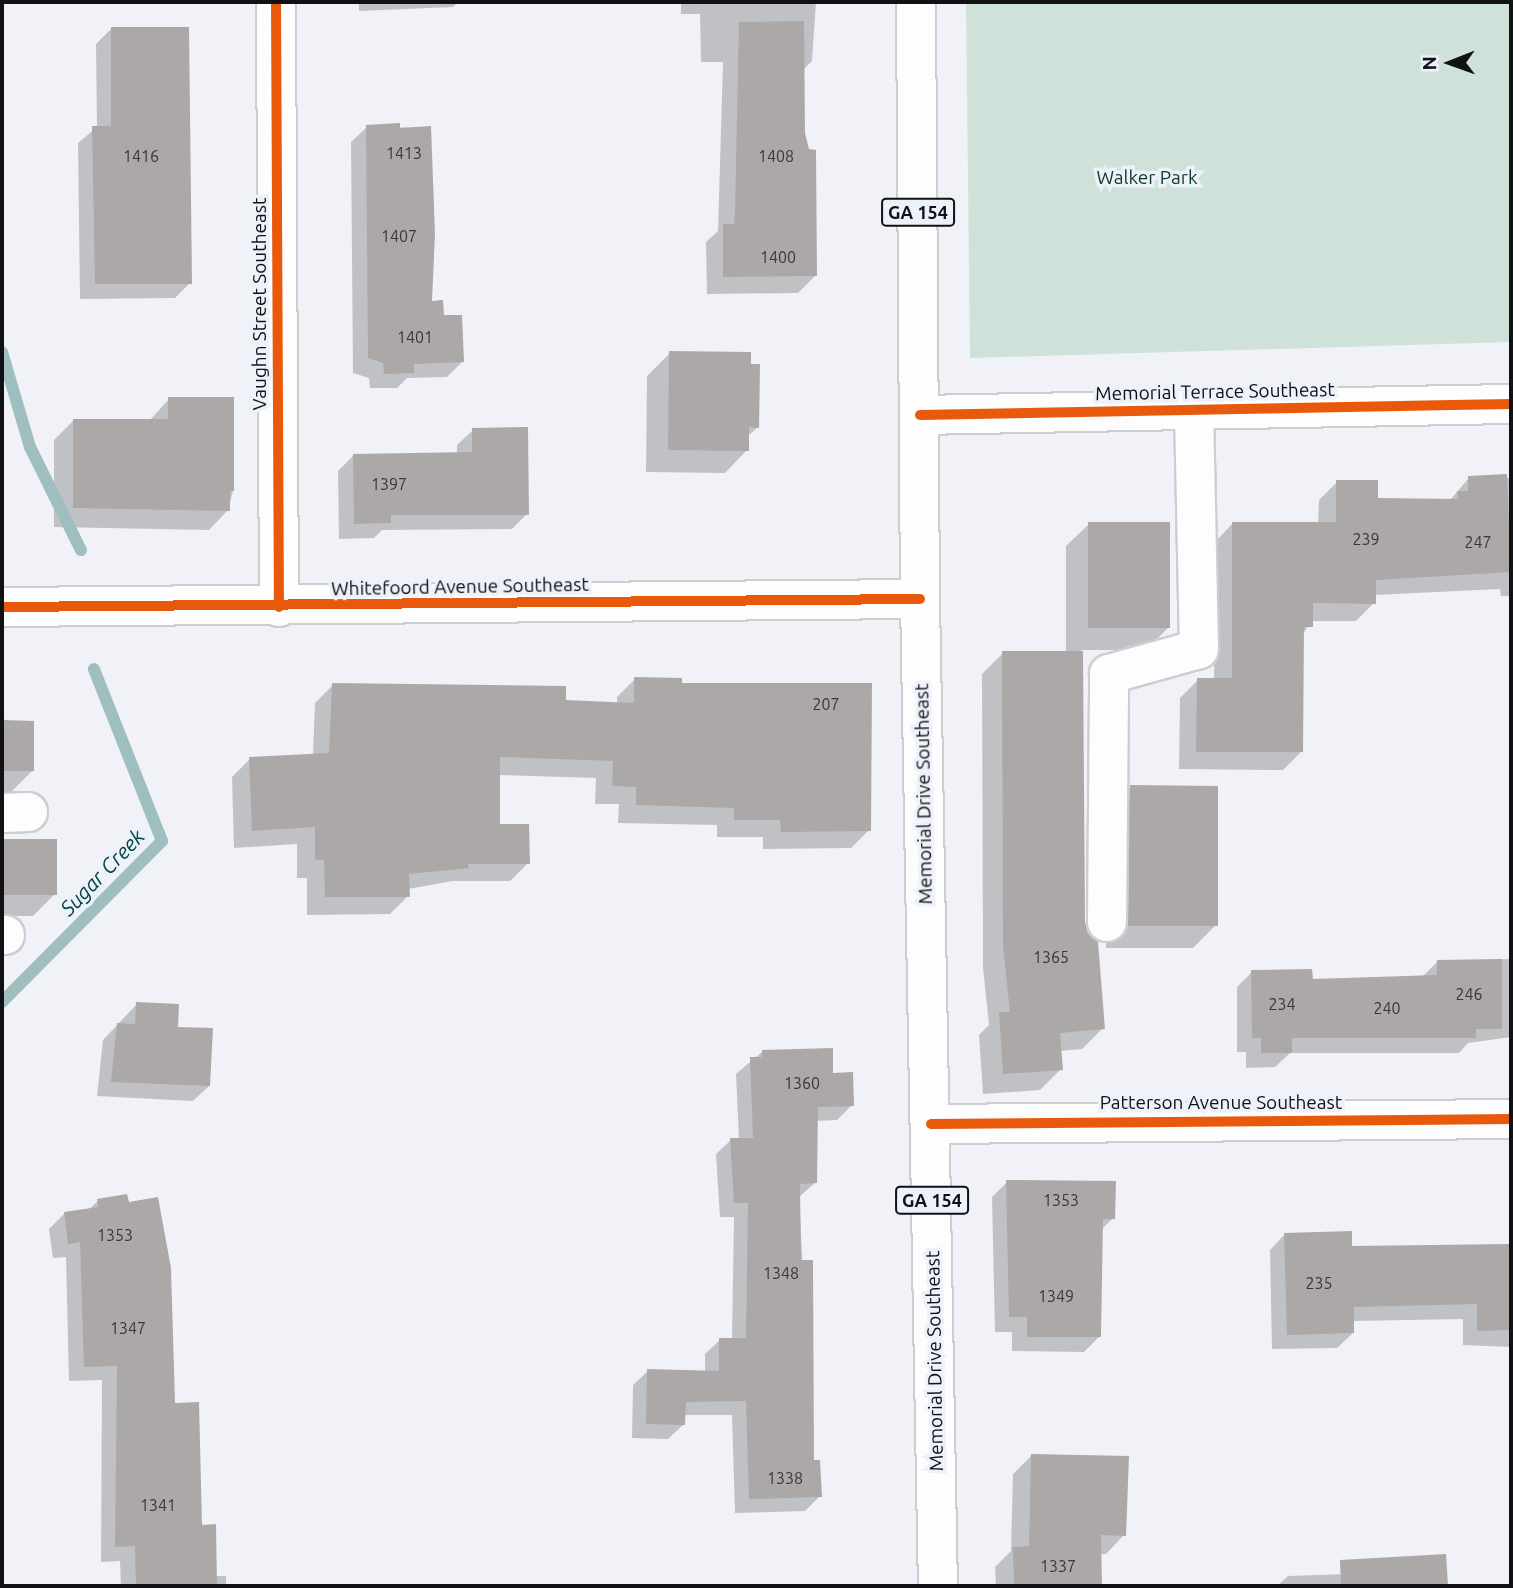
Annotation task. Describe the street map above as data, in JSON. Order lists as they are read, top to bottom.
{
  "streets": {
    "street": [
      "GA 154",
      "Vaughn Street Southeast",
      "Memorial Terrace Southeast",
      "Whitefoord Avenue Southeast",
      "Memorial Drive Southeast",
      "Patterson Avenue Southeast"
    ]
  },
  "crossings": [
    ["Vaughn Street Southeast", "Whitefoord Avenue Southeast"],
    ["Memorial Terrace Southeast", "Memorial Drive Southeast"],
    ["Whitefoord Avenue Southeast", "Memorial Drive Southeast"],
    ["Memorial Drive Southeast", "Patterson Avenue Southeast"]
  ],
  "water": ["Sugar Creek"],
  "parks": ["Walker Park"],
  "house_numbers": [
    "1413",
    "1416",
    "1408",
    "1407",
    "1400",
    "1401",
    "1397",
    "239",
    "247",
    "207",
    "1365",
    "246",
    "234",
    "240",
    "1360",
    "1353",
    "1353",
    "1348",
    "235",
    "1349",
    "1347",
    "1338",
    "1341",
    "1337"
  ],
  "north": "left"
}
